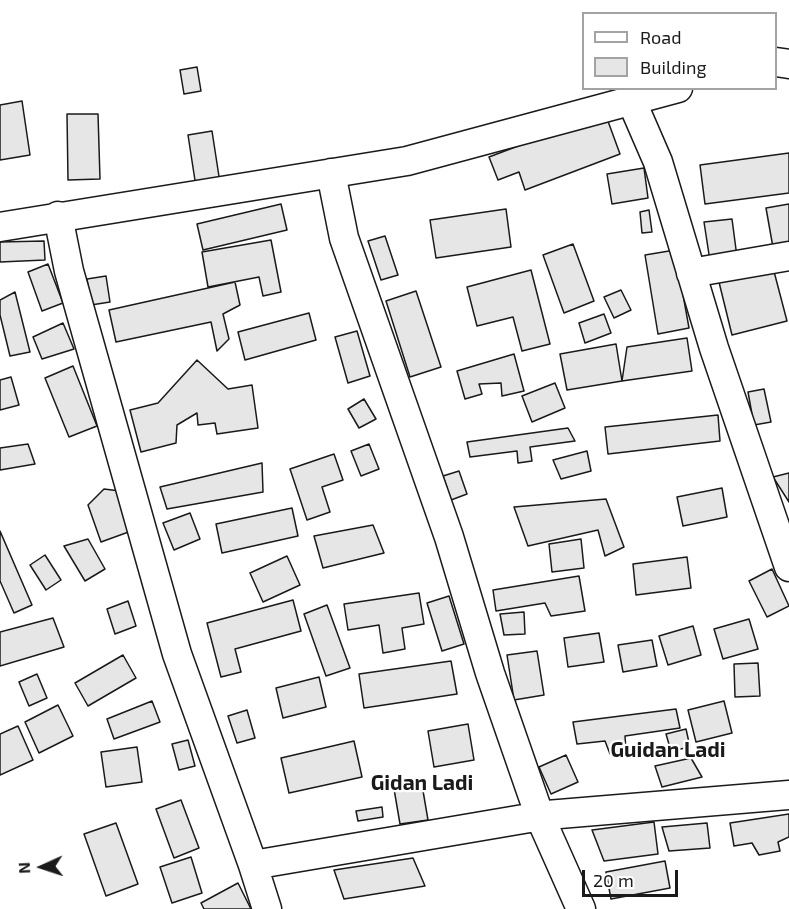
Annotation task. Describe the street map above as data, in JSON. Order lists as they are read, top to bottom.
{
  "districts": ["Guidan Ladi", "Gidan Ladi"],
  "legend": ["Road", "Building"],
  "scale_bar": "20 m",
  "north": "left"
}
